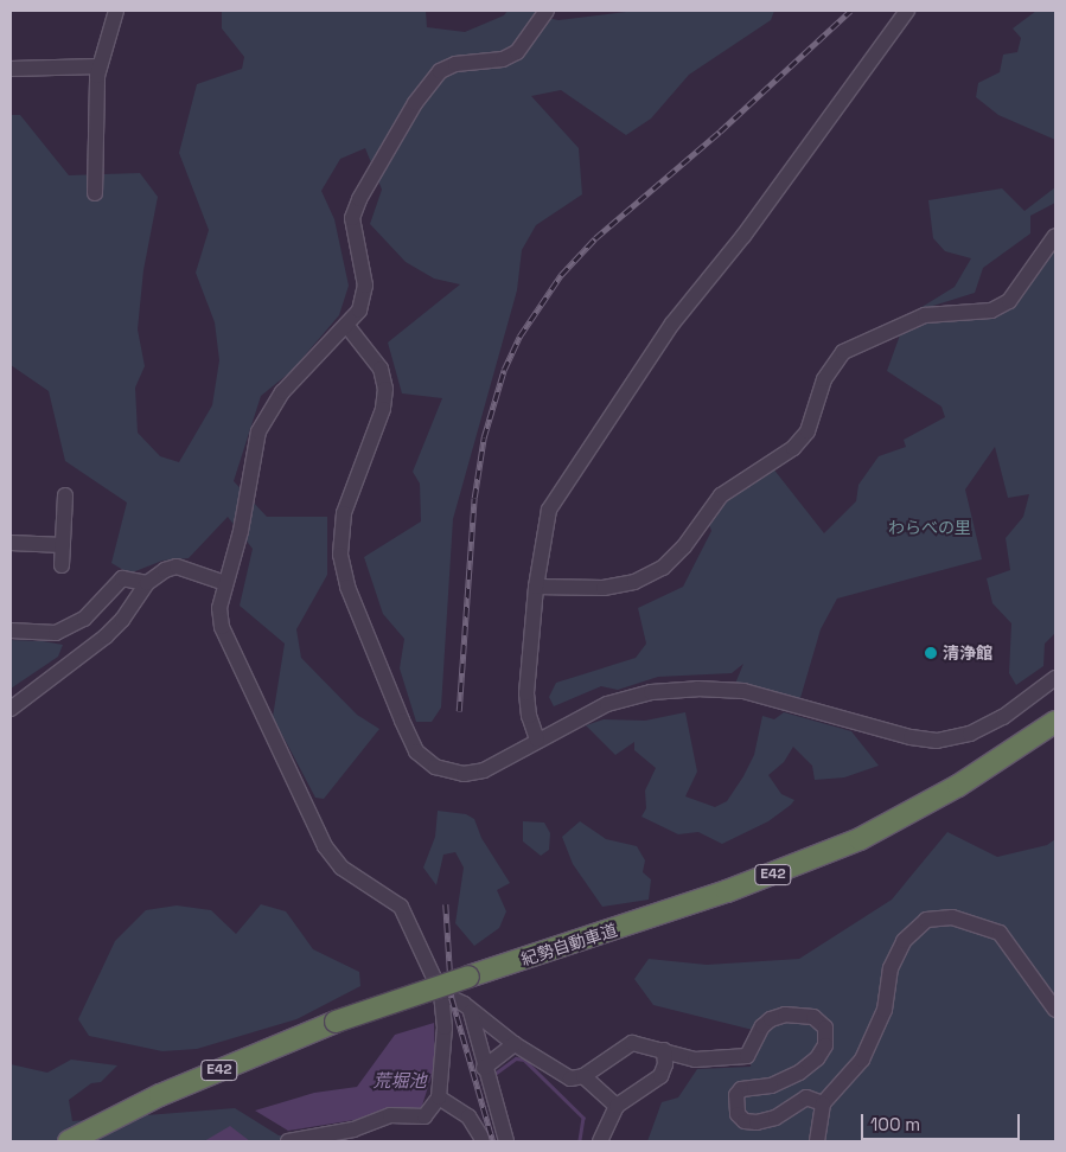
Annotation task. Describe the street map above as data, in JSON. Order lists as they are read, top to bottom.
{
  "streets": {
    "highway": ["E42", "紀勢自動車道"]
  },
  "water": ["荒堀池"],
  "parks": ["わらべの里"],
  "places": ["清浄館"],
  "scale_bar": "100 m"
}
